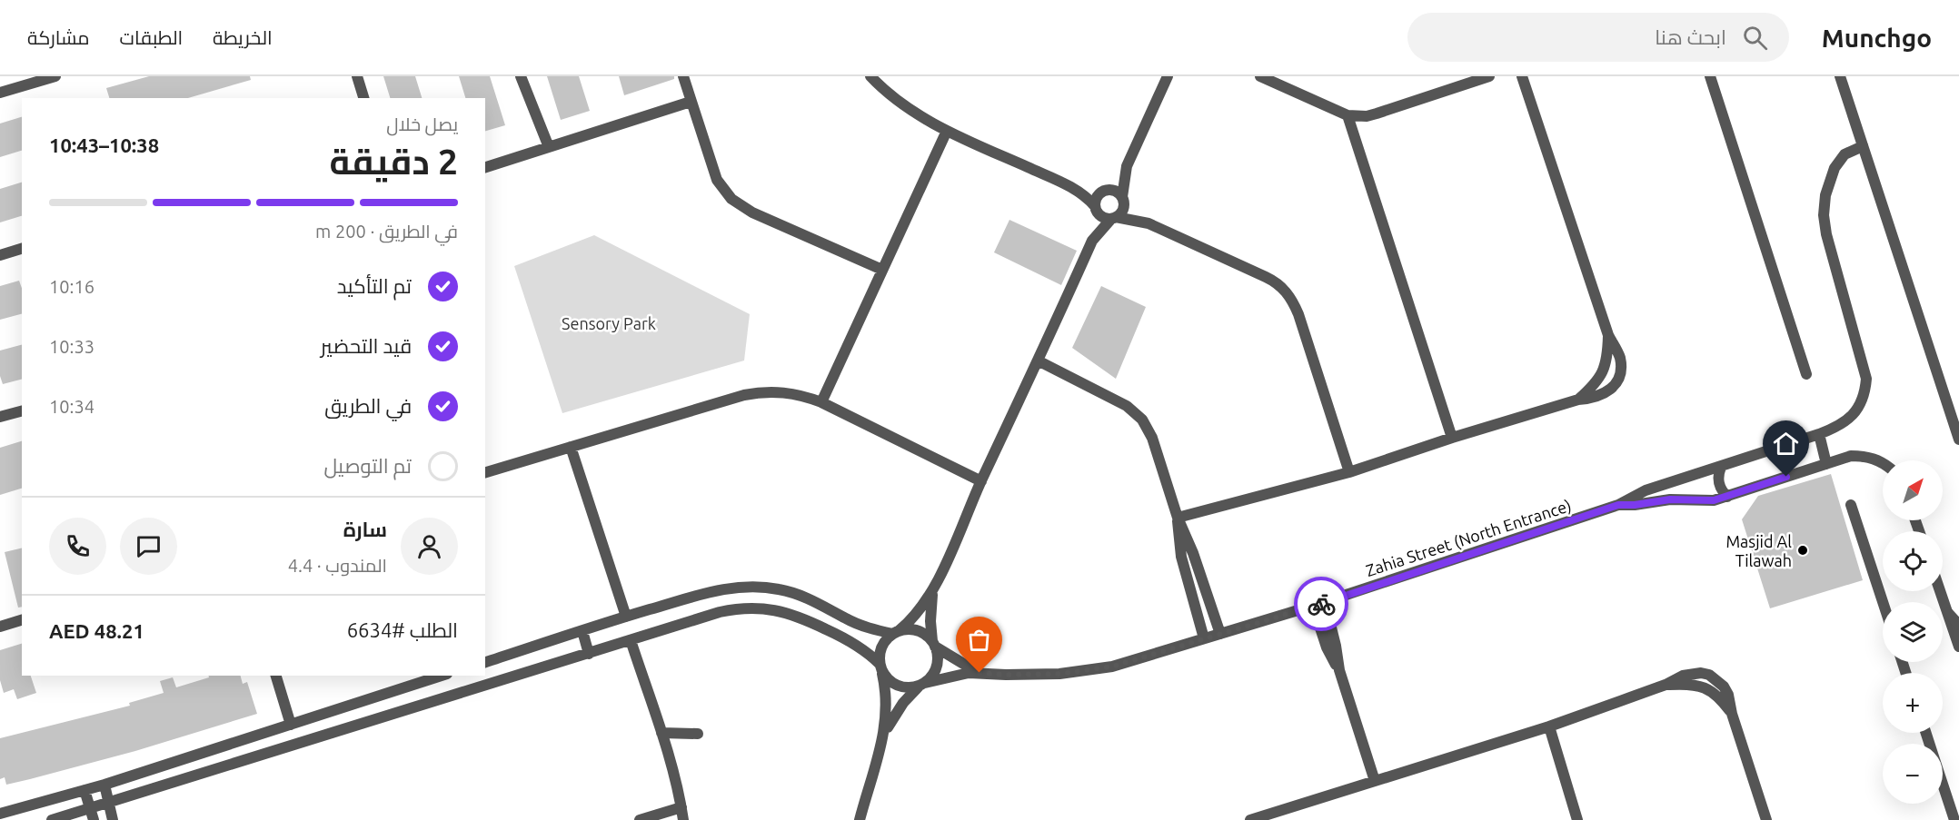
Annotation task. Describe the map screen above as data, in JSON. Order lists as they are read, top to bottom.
{
  "streets": {
    "street": ["Zahia Street (North Entrance)"]
  },
  "parks": ["Sensory Park"],
  "places": ["Masjid Al Tilawah"],
  "north": "top right",
  "page": {
    "header": "Munchgo",
    "search": "ابحث هنا",
    "nav": ["الخريطة", "الطبقات", "مشاركة"],
    "heading": ["2 دقيقة", "يصل خلال", "10:38–10:43"],
    "panel": [
      "سارة",
      "المندوب · 4.4",
      "الطلب #6634",
      "AED 48.21"
    ],
    "bar": "في الطريق · 200 m",
    "list": [
      ["تم التأكيد", "10:16"],
      ["قيد التحضير", "10:33"],
      ["في الطريق", "10:34"],
      "تم التوصيل"
    ],
    "map_buttons": ["+", "−"]
  }
}
